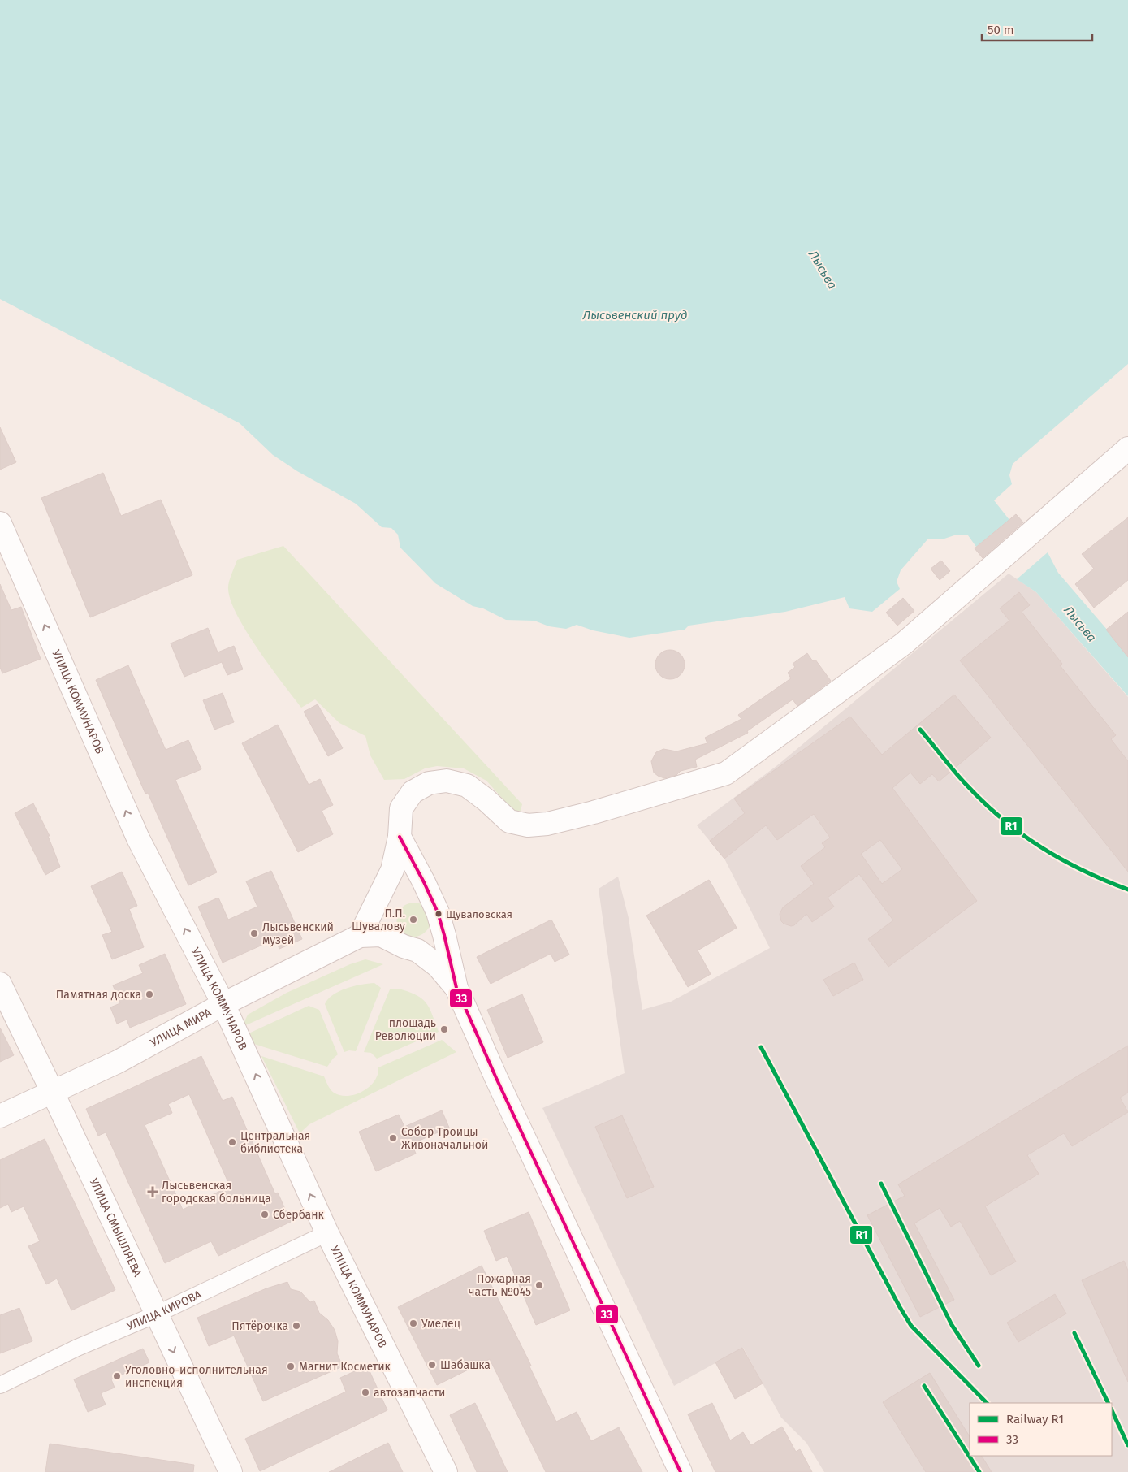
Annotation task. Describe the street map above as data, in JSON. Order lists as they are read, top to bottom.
{
  "streets": {
    "street": [
      "УЛИЦА КОММУНАРОВ",
      "УЛИЦА МИРА",
      "УЛИЦА СМЫШЛЯЕВА",
      "УЛИЦА КИРОВА"
    ]
  },
  "crossings": [
    ["УЛИЦА КОММУНАРОВ", "УЛИЦА МИРА"],
    ["УЛИЦА КОММУНАРОВ", "УЛИЦА КИРОВА"],
    ["УЛИЦА МИРА", "УЛИЦА СМЫШЛЯЕВА"],
    ["УЛИЦА СМЫШЛЯЕВА", "УЛИЦА КИРОВА"]
  ],
  "one_way": ["УЛИЦА КОММУНАРОВ"],
  "water": ["Лысьва", "Лысьвенский пруд"],
  "places": {
    "other": [
      "Щуваловская",
      "П.П. Шувалову",
      "Лысьвенский музей",
      "Памятная доска",
      "площадь Революции",
      "Собор Троицы Живоначальной",
      "Центральная библиотека",
      "Сбербанк",
      "Пожарная часть №045",
      "Умелец",
      "Пятёрочка",
      "Шабашка",
      "Магнит Косметик",
      "Уголовно-исполнительная инспекция",
      "автозапчасти"
    ],
    "health": ["Лысьвенская городская больница"]
  },
  "lines": ["rail line R1", "transit line 33"],
  "legend": ["Railway R1", "33"],
  "scale_bar": "50 m"
}
